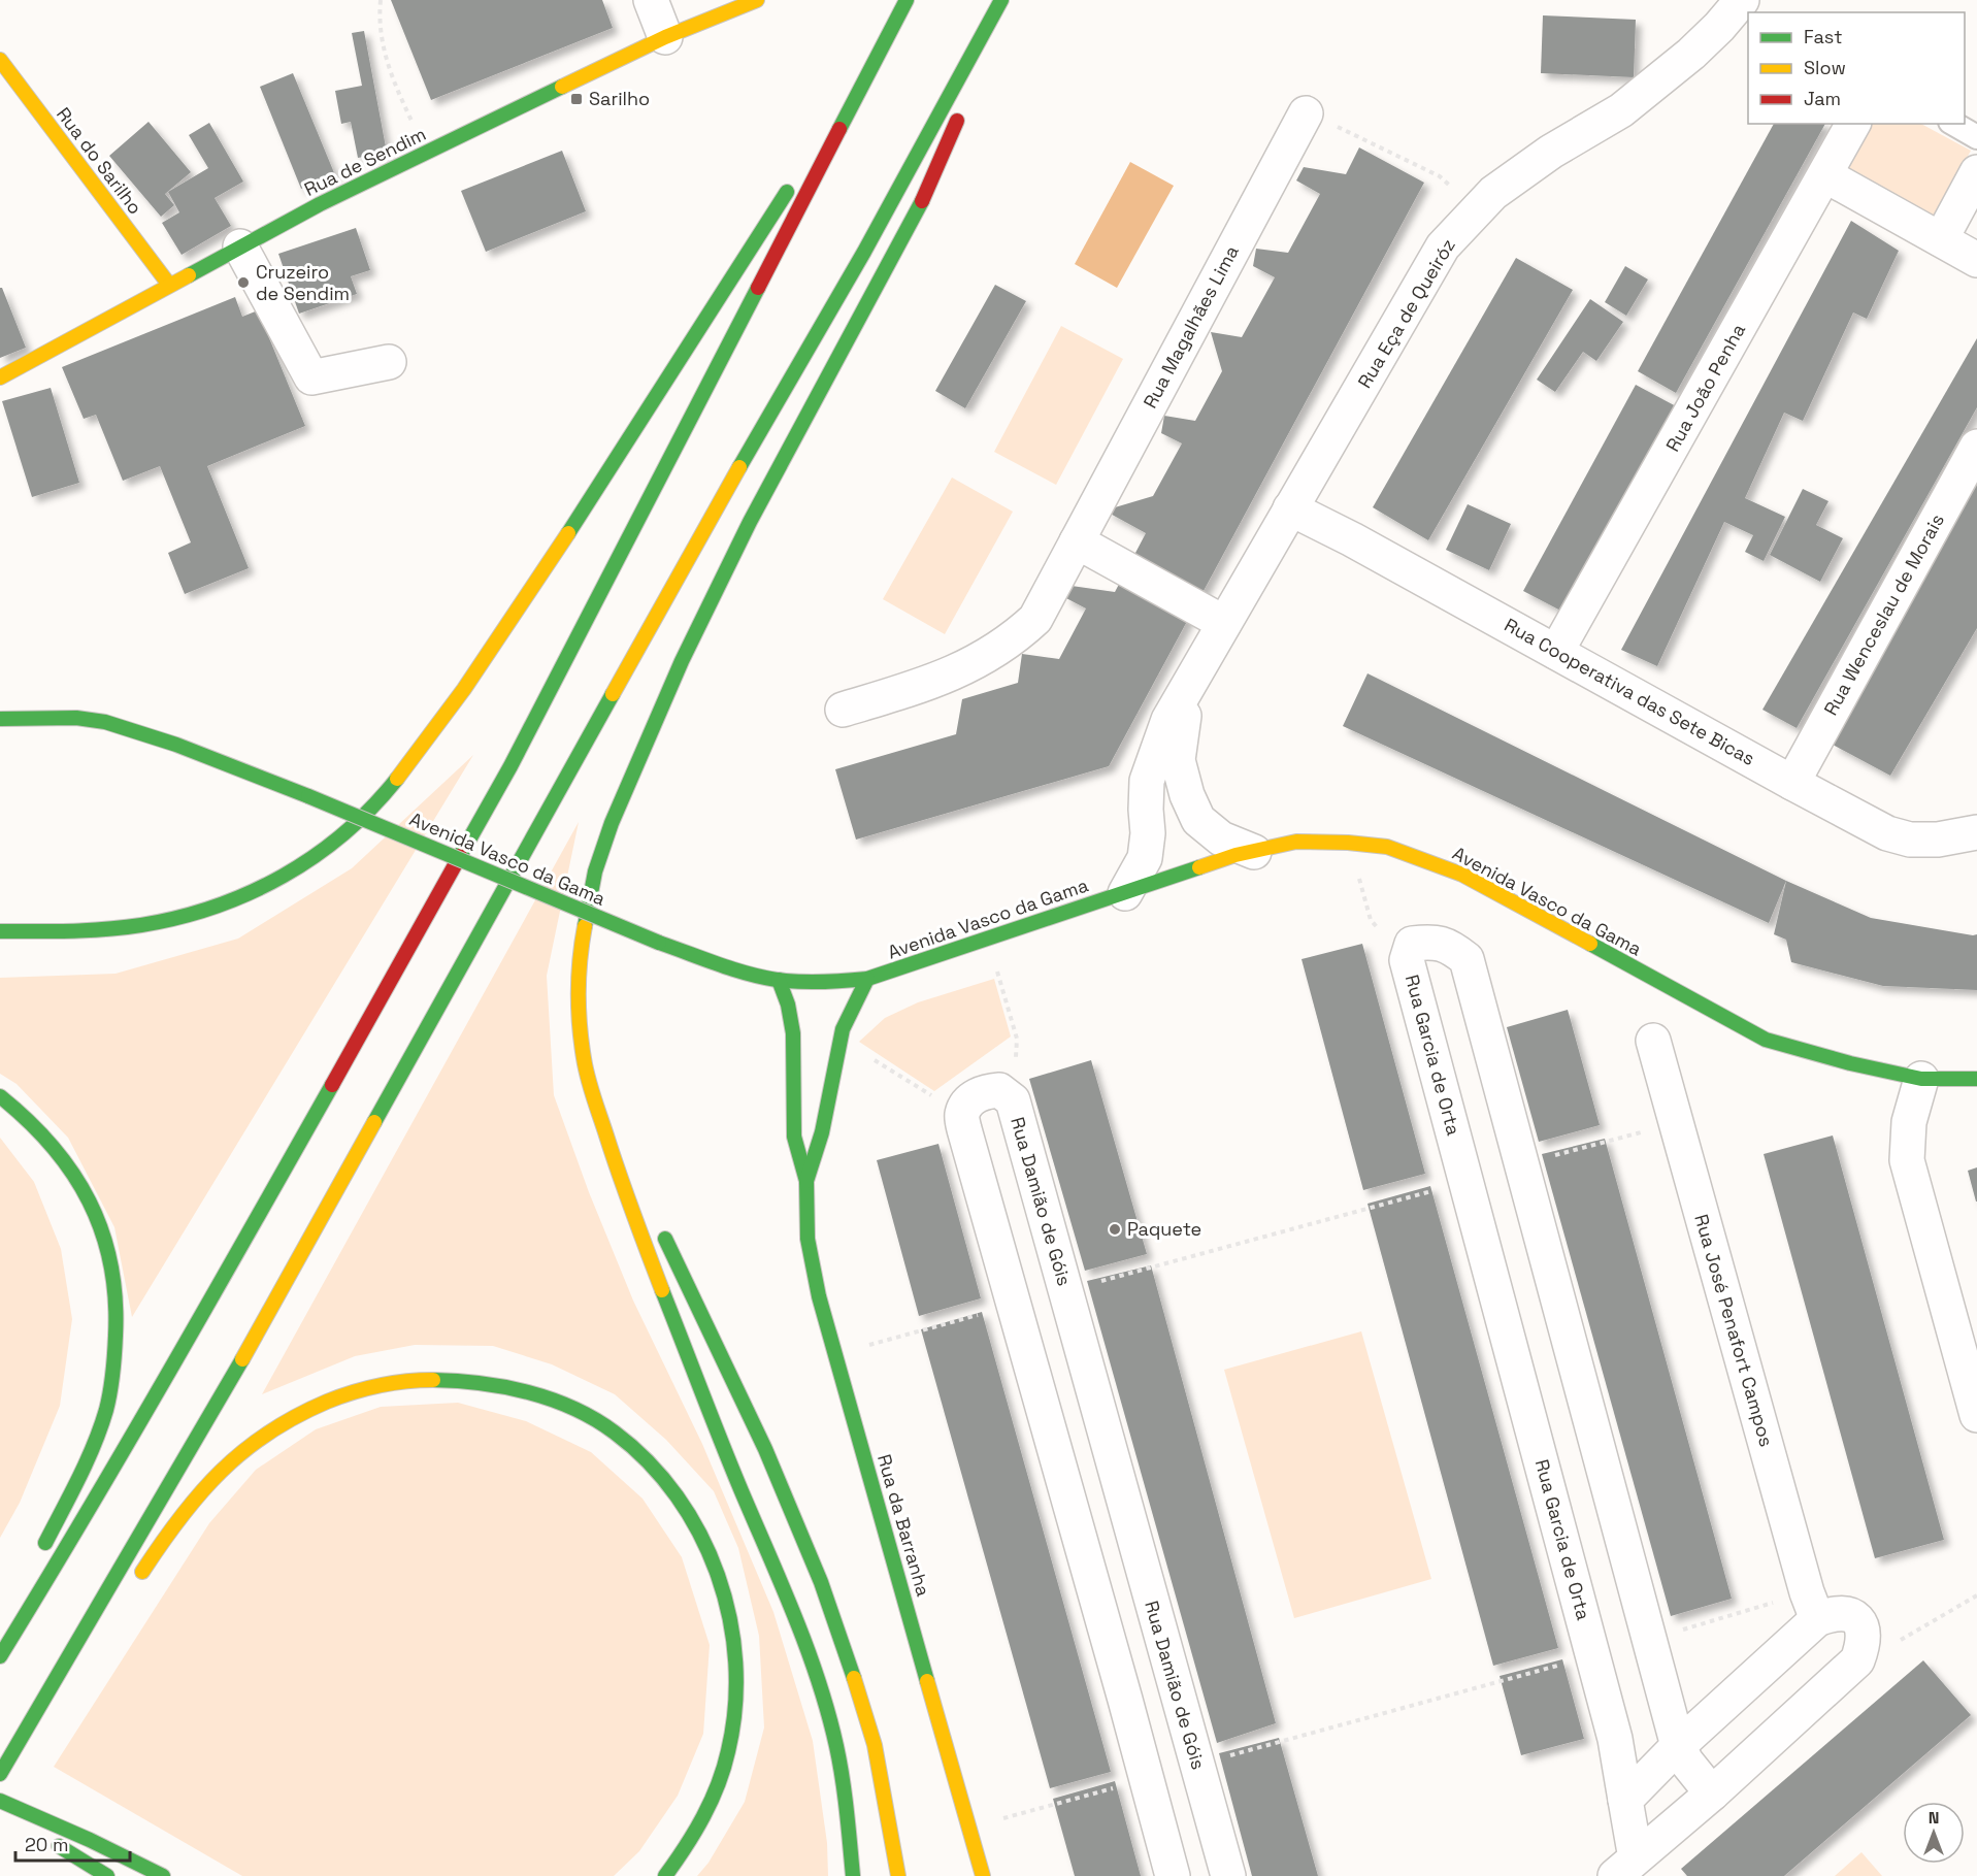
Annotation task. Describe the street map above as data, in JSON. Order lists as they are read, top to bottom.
{
  "streets": {
    "main road": [
      "Rua do Sarilho",
      "Rua de Sendim",
      "Avenida Vasco da Gama",
      "Rua da Barranha"
    ],
    "street": [
      "Rua Eça de Queiróz",
      "Rua Magalhães Lima",
      "Rua João Penha",
      "Rua Wenceslau de Morais",
      "Rua Cooperativa das Sete Bicas",
      "Rua Garcia de Orta",
      "Rua Damião de Góis",
      "Rua José Penafort Campos"
    ]
  },
  "crossings": [
    ["Rua do Sarilho", "Rua de Sendim"],
    ["Rua Eça de Queiróz", "Rua Cooperativa das Sete Bicas"],
    ["Rua Eça de Queiróz", "Avenida Vasco da Gama"],
    ["Rua João Penha", "Rua Cooperativa das Sete Bicas"],
    ["Rua Wenceslau de Morais", "Rua Cooperativa das Sete Bicas"],
    ["Avenida Vasco da Gama", "Rua da Barranha"]
  ],
  "places": {
    "transit": ["Sarilho"],
    "other": ["Cruzeiro de Sendim", "Paquete"]
  },
  "legend": ["Fast", "Slow", "Jam"],
  "scale_bar": "20 m",
  "north": "top"
}
